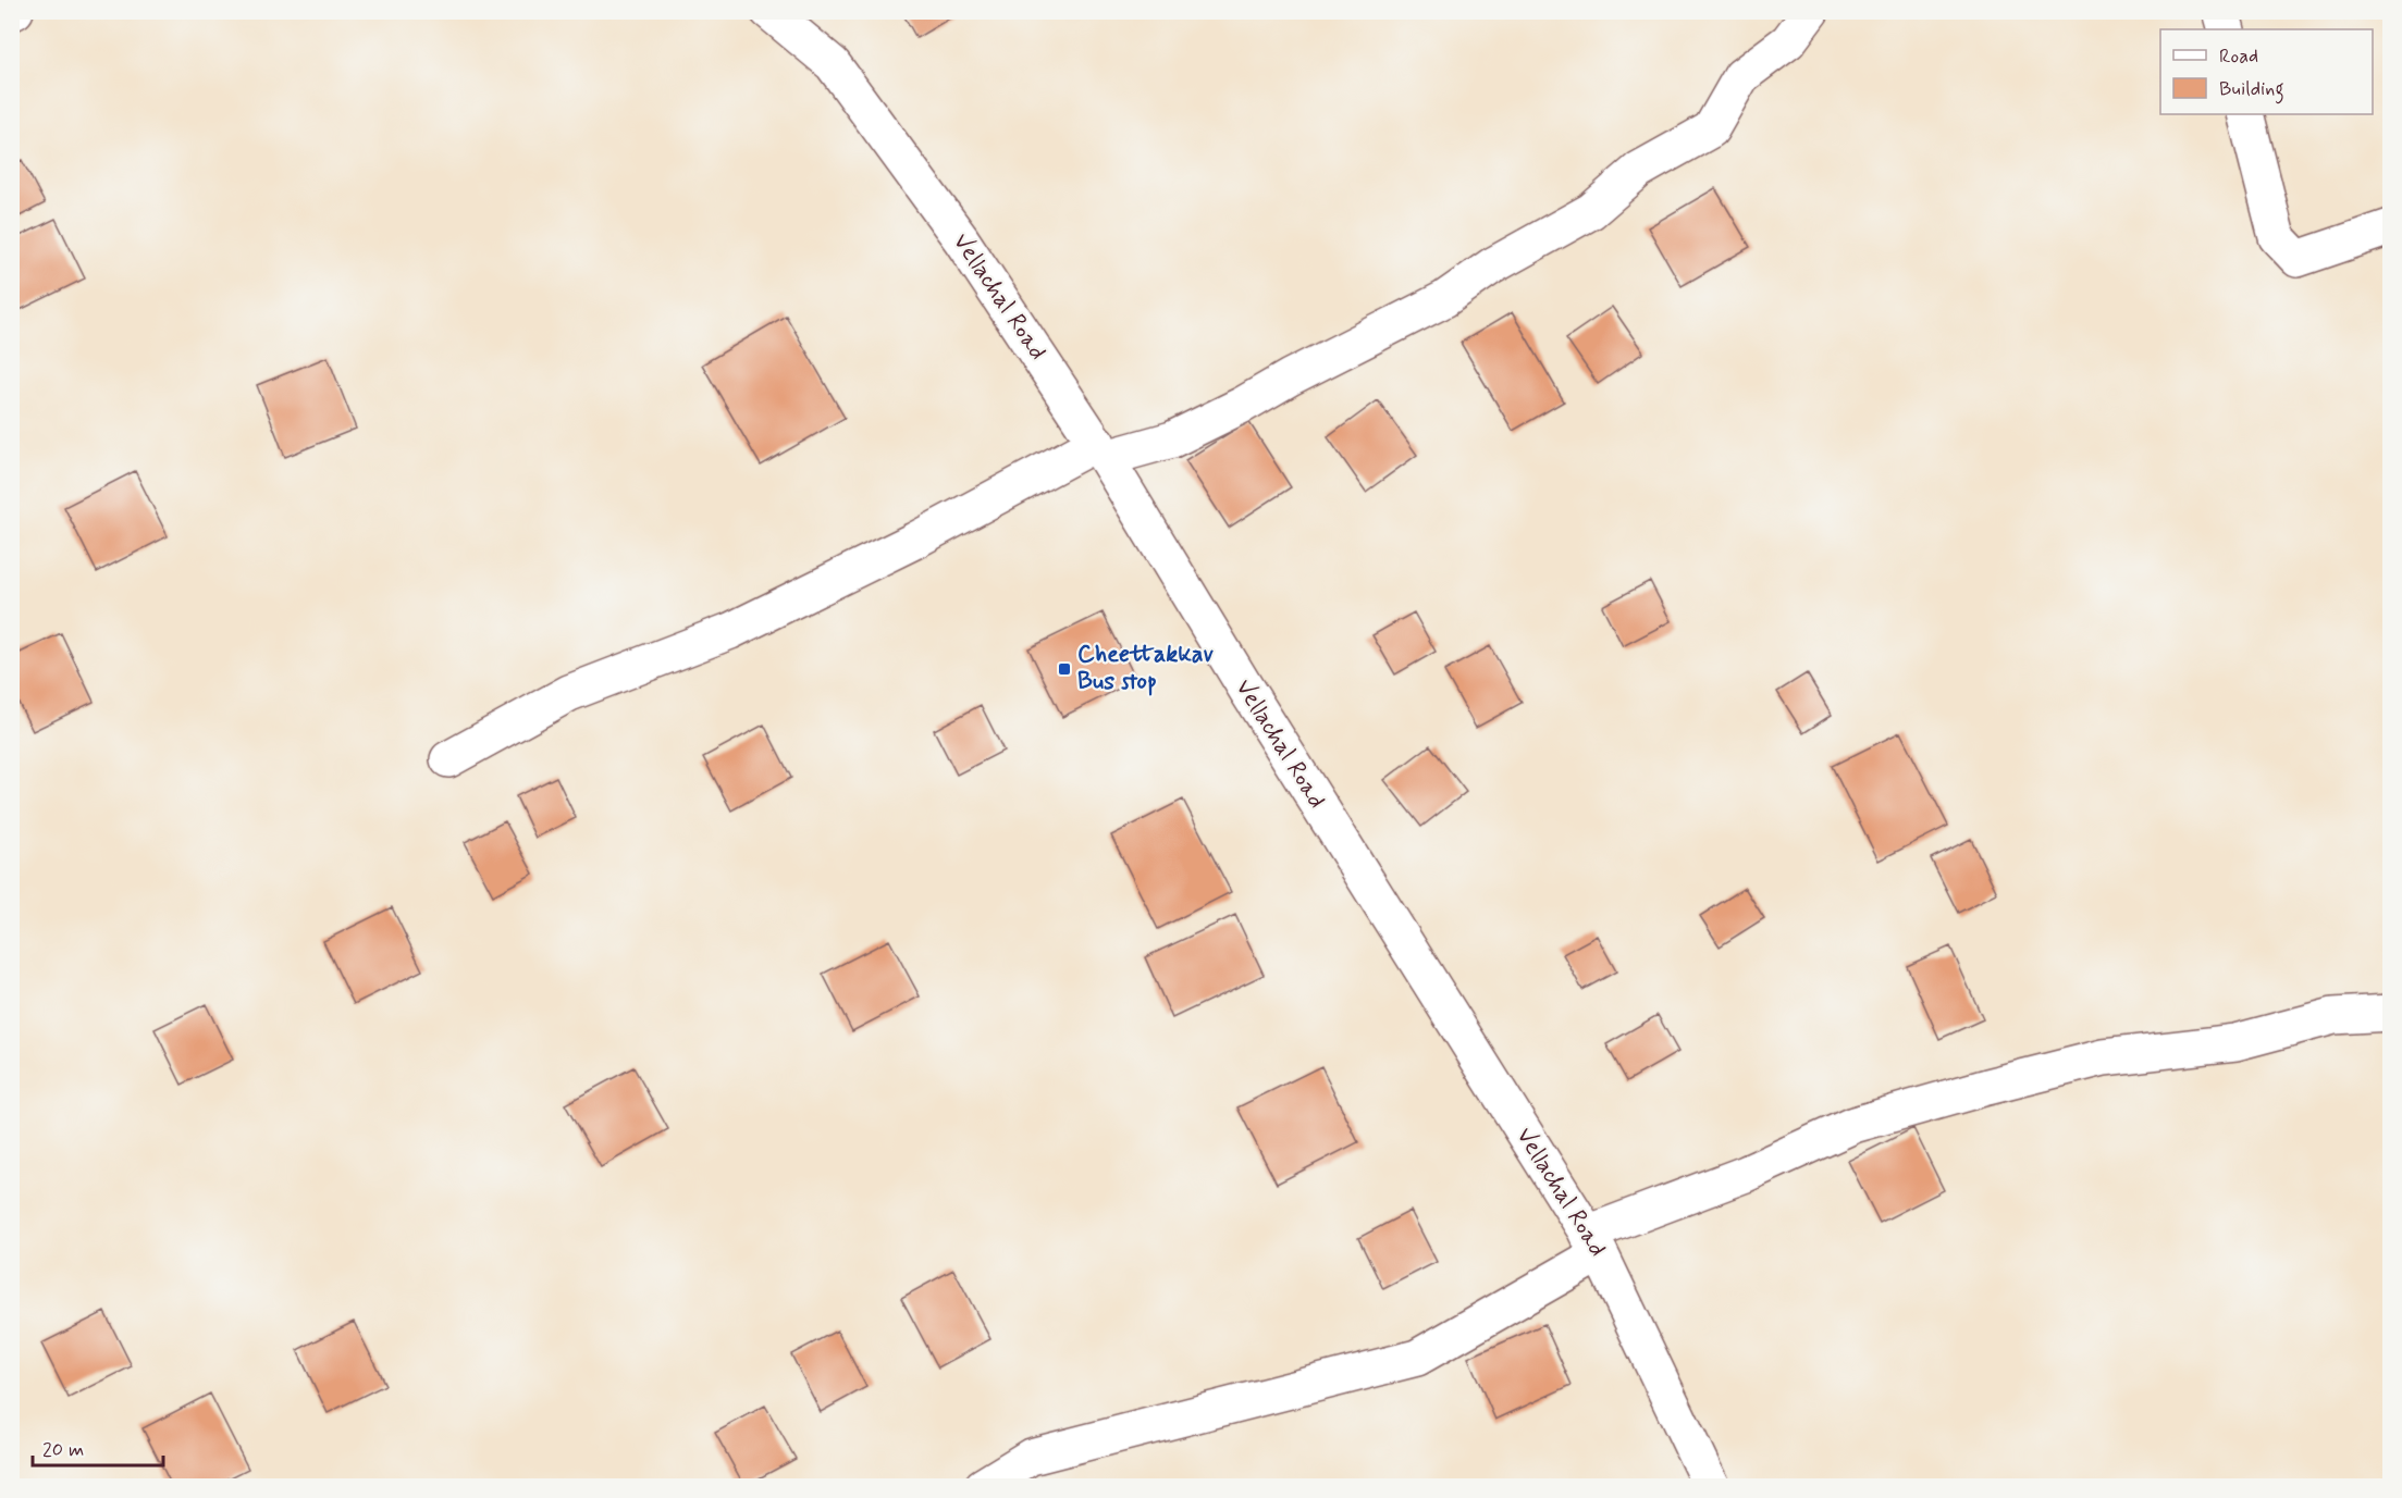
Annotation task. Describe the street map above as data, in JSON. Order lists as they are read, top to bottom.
{
  "streets": {
    "street": ["Vellachal Road"]
  },
  "places": {
    "transit": ["Cheettakkav Bus stop"]
  },
  "legend": ["Road", "Building"],
  "scale_bar": "20 m"
}
